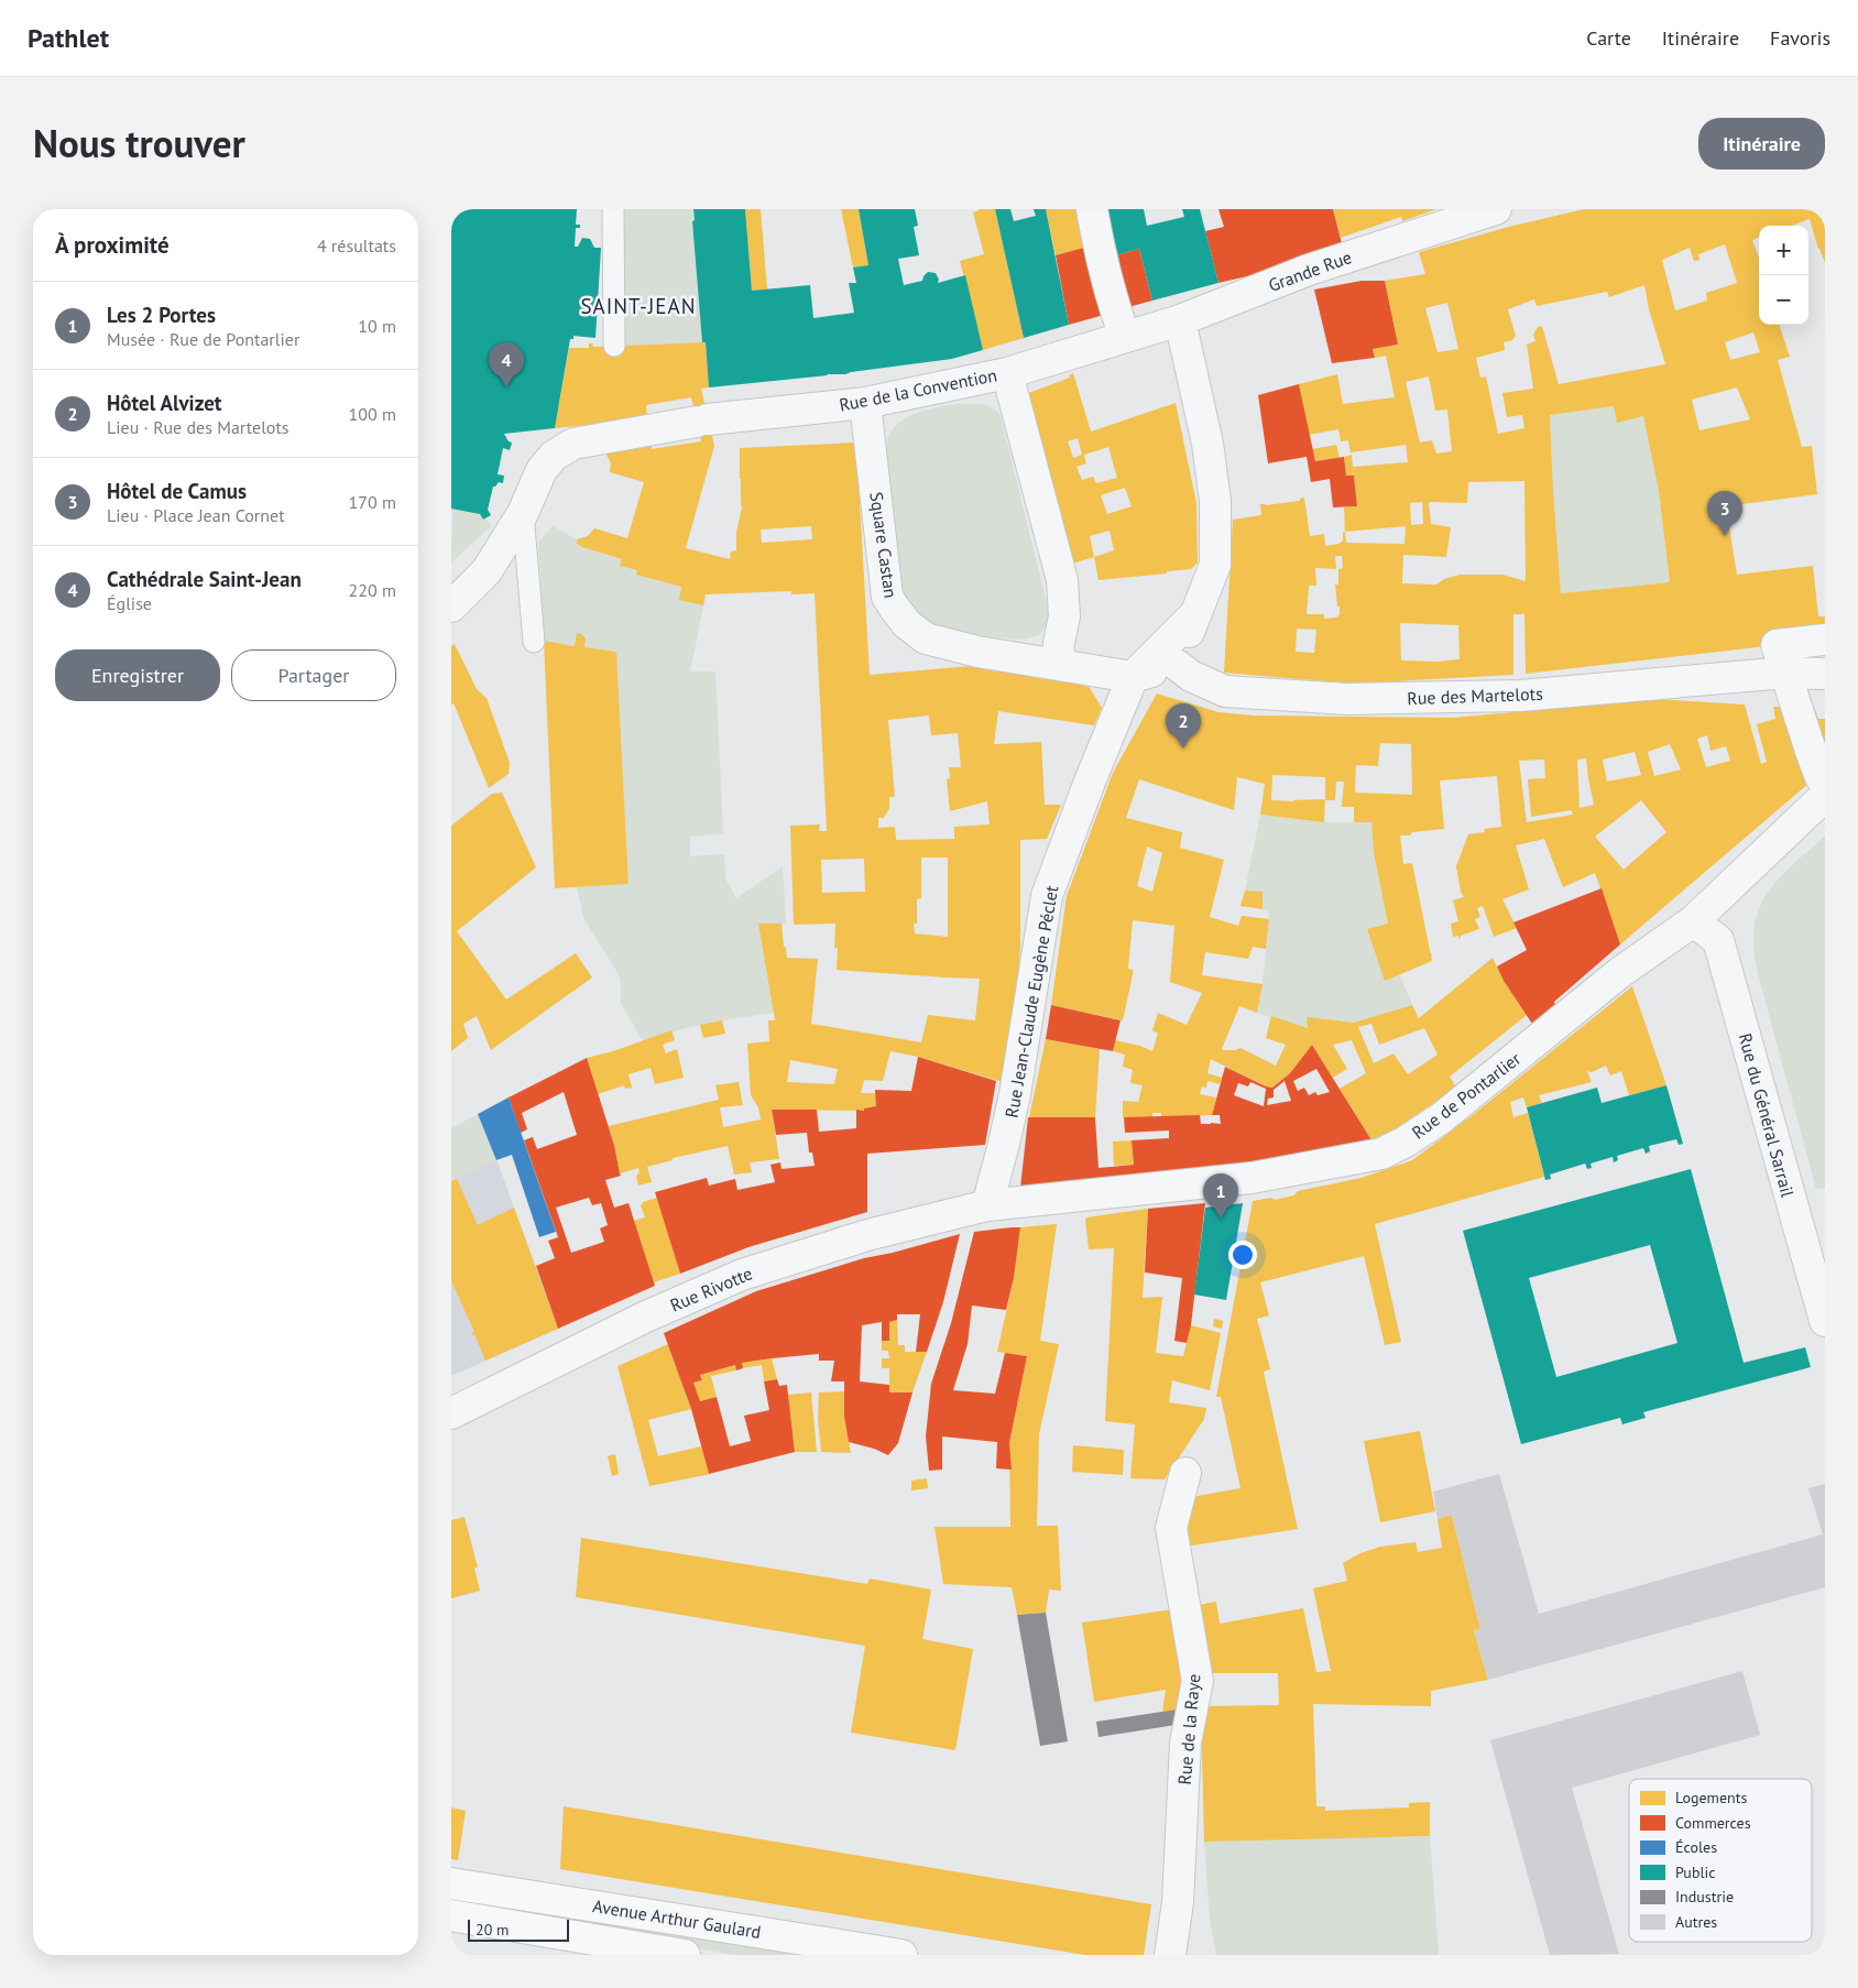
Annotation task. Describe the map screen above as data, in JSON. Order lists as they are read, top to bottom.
{
  "streets": {
    "main road": ["Avenue Arthur Gaulard"],
    "street": [
      "Grande Rue",
      "Rue de la Convention",
      "Square Castan",
      "Rue des Martelots",
      "Rue Jean-Claude Eugène Péclet",
      "Rue de Pontarlier",
      "Rue du Général Sarrail",
      "Rue Rivotte",
      "Rue de la Raye"
    ]
  },
  "crossings": [
    ["Grande Rue", "Rue de la Convention"],
    ["Rue de la Convention", "Square Castan"],
    ["Square Castan", "Rue Jean-Claude Eugène Péclet"],
    ["Rue Jean-Claude Eugène Péclet", "Rue de Pontarlier"],
    ["Rue Jean-Claude Eugène Péclet", "Rue Rivotte"],
    ["Rue de Pontarlier", "Rue du Général Sarrail"],
    ["Rue de Pontarlier", "Rue Rivotte"]
  ],
  "districts": ["SAINT-JEAN"],
  "legend": [
    "Logements",
    "Commerces",
    "Écoles",
    "Public",
    "Industrie",
    "Autres"
  ],
  "scale_bar": "20 m",
  "page": {
    "header": "Pathlet",
    "nav": ["Carte", "Itinéraire", "Favoris"],
    "title": "Nous trouver",
    "buttons": [
      "Itinéraire",
      ["Enregistrer", "Partager"]
    ],
    "heading": ["À proximité", "4 résultats"],
    "map_buttons": ["+", "−"],
    "list": [
      {
        "mark": "1",
        "name": "Les 2 Portes",
        "note": "Musée · Rue de Pontarlier",
        "value": "10 m"
      },
      {
        "mark": "2",
        "name": "Hôtel Alvizet",
        "note": "Lieu · Rue des Martelots",
        "value": "100 m"
      },
      {
        "mark": "3",
        "name": "Hôtel de Camus",
        "note": "Lieu · Place Jean Cornet",
        "value": "170 m"
      },
      {
        "mark": "4",
        "name": "Cathédrale Saint-Jean",
        "note": "Église",
        "value": "220 m"
      }
    ],
    "pins": [
      "4",
      "3",
      "2",
      "1"
    ],
    "scale": "20 m"
  }
}
